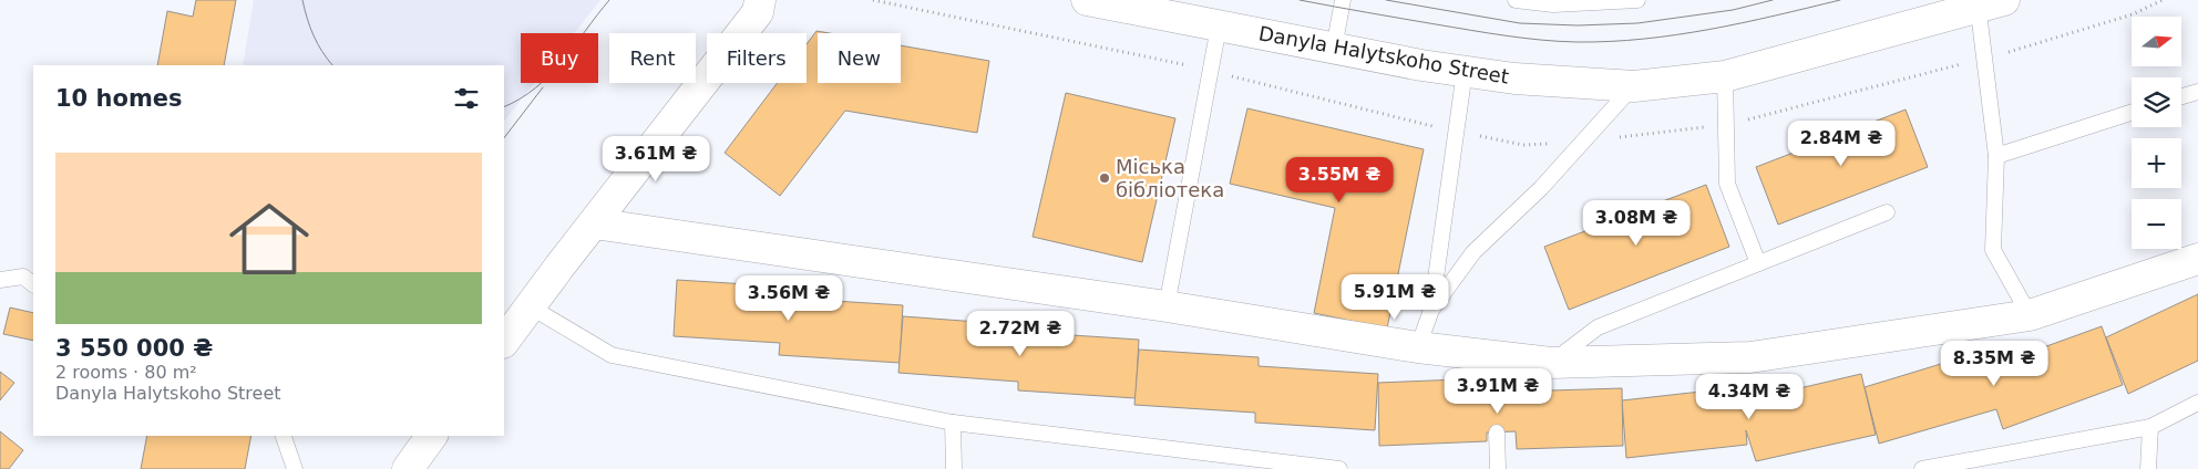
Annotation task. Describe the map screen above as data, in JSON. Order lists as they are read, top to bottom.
{
  "streets": {
    "street": ["Danyla Halytskoho Street"]
  },
  "places": ["Міська бібліотека"],
  "north": "right",
  "page": {
    "map_buttons": ["+", "−"],
    "chip": [
      "Buy",
      "Rent",
      "Filters",
      "New"
    ],
    "heading": "10 homes",
    "price": [
      "2.84M ₴",
      "3.61M ₴",
      "3.55M ₴",
      "3.08M ₴",
      "5.91M ₴",
      "3.56M ₴",
      "2.72M ₴",
      "8.35M ₴",
      "3.91M ₴",
      "4.34M ₴"
    ],
    "list": [
      {
        "name": "3 550 000 ₴",
        "note": "2 rooms · 80 m² · Danyla Halytskoho Street"
      }
    ]
  }
}
